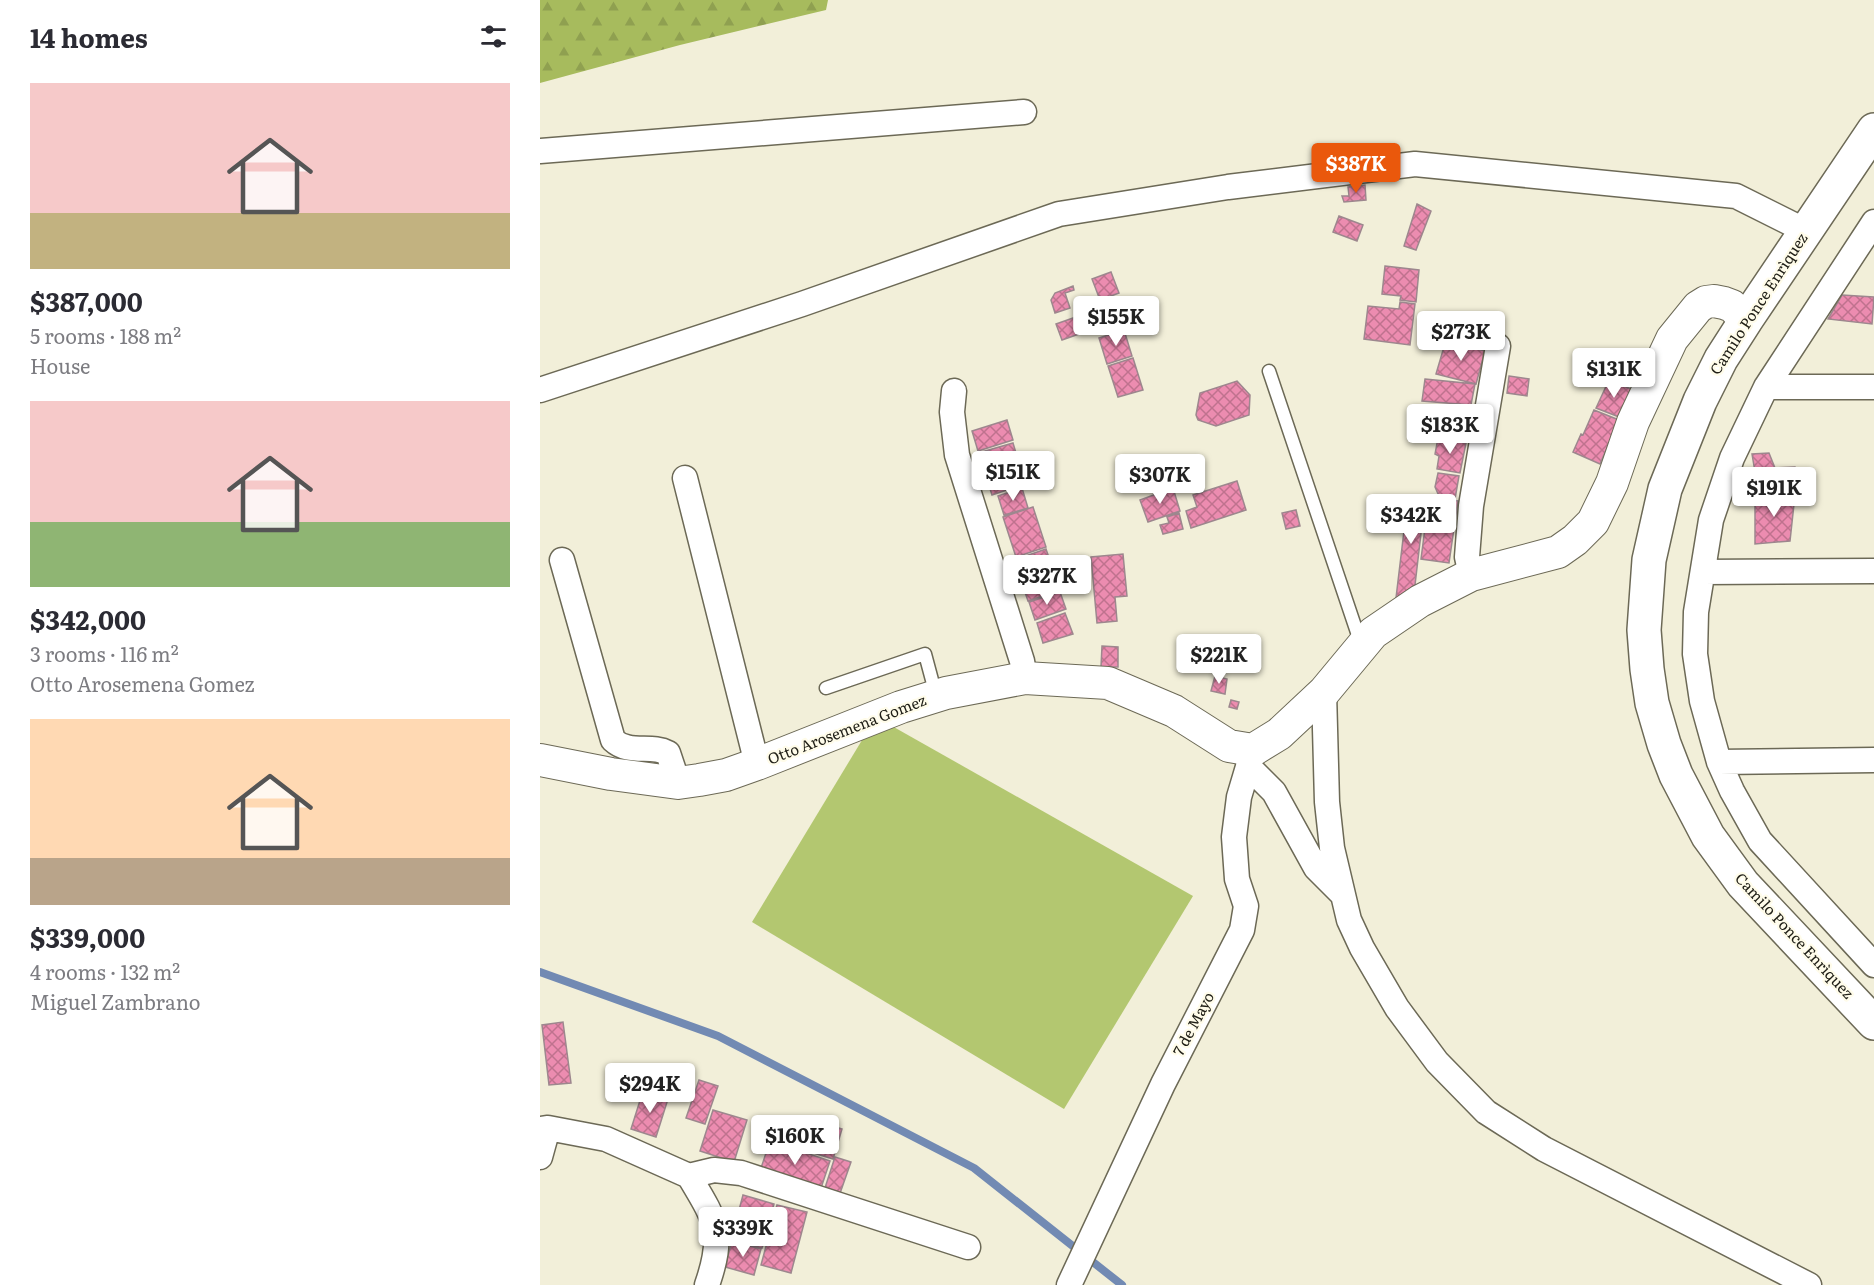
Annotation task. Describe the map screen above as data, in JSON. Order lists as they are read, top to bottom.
{
  "streets": {
    "main road": ["Camilo Ponce Enrìquez"],
    "street": ["Otto Arosemena Gomez", "7 de Mayo"]
  },
  "crossings": [
    ["Otto Arosemena Gomez", "7 de Mayo"]
  ],
  "page": {
    "heading": "14 homes",
    "list": [
      {
        "name": "$387,000",
        "note": "5 rooms · 188 m² · House"
      },
      {
        "name": "$342,000",
        "note": "3 rooms · 116 m² · Otto Arosemena Gomez"
      },
      {
        "name": "$339,000",
        "note": "4 rooms · 132 m² · Miguel Zambrano"
      }
    ],
    "price": [
      "$387K",
      "$155K",
      "$273K",
      "$131K",
      "$183K",
      "$151K",
      "$307K",
      "$191K",
      "$342K",
      "$327K",
      "$221K",
      "$294K",
      "$160K",
      "$339K"
    ]
  }
}
